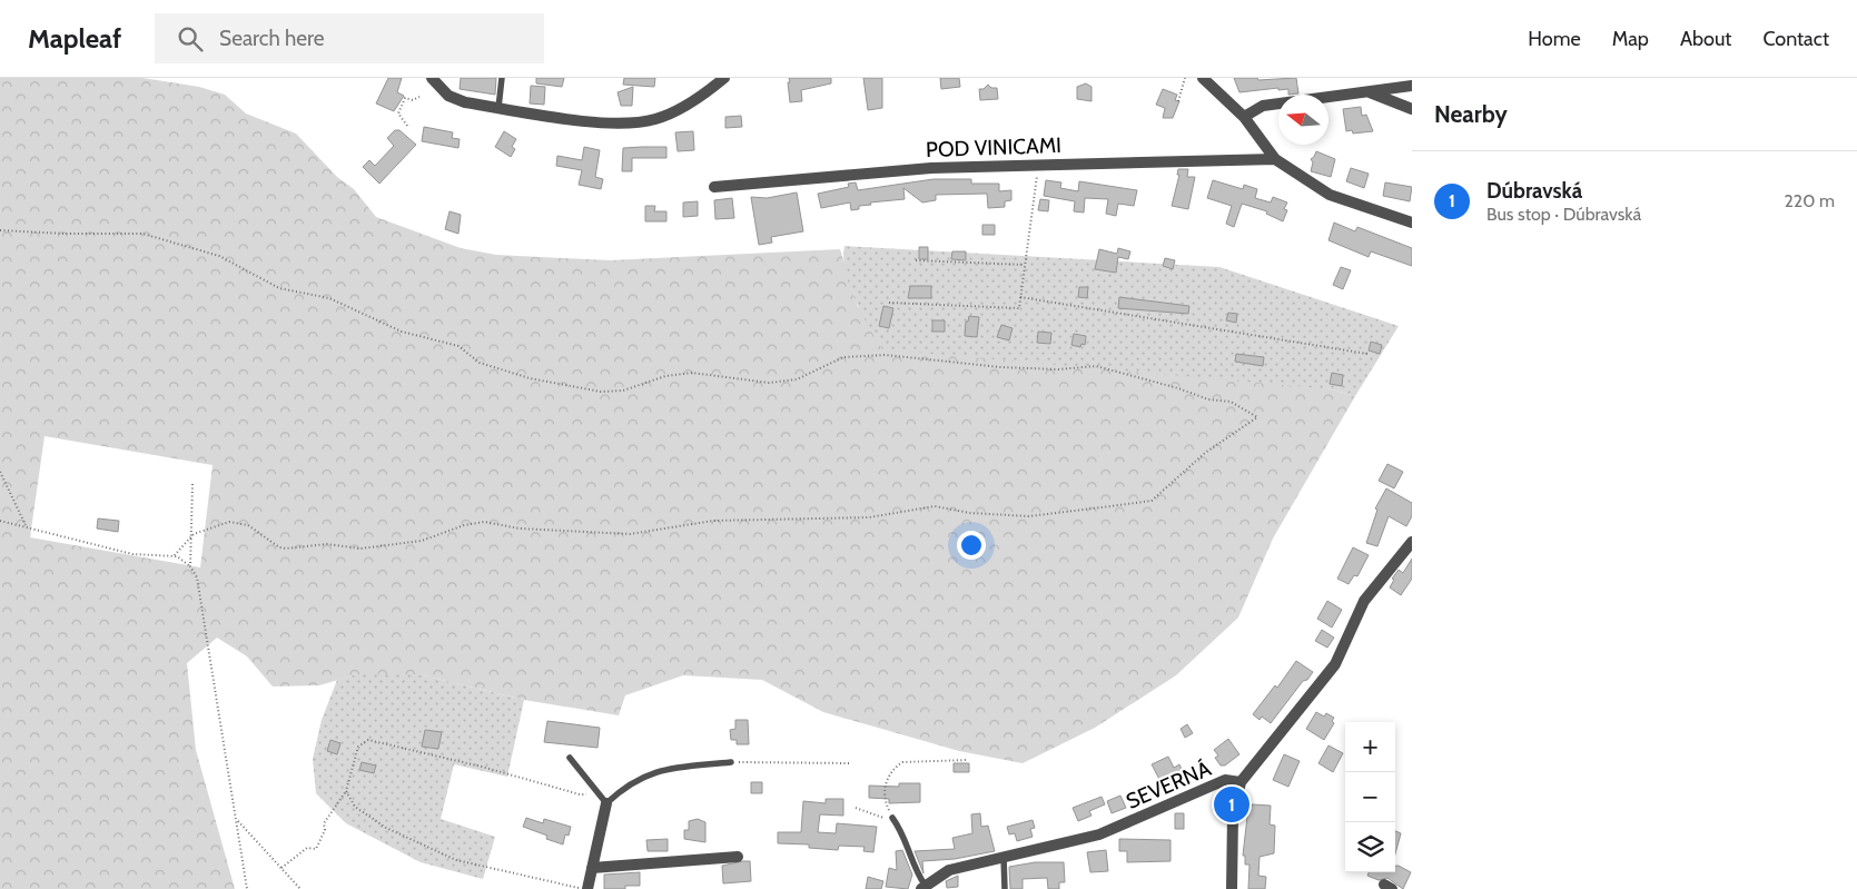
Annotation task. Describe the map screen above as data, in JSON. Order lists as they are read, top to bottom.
{
  "streets": {
    "street": ["POD VINICAMI", "SEVERNÁ"]
  },
  "north": "left",
  "page": {
    "header": "Mapleaf",
    "search": "Search here",
    "nav": [
      "Home",
      "Map",
      "About",
      "Contact"
    ],
    "heading": "Nearby",
    "list": [
      {
        "mark": "1",
        "name": "Dúbravská",
        "note": "Bus stop · Dúbravská",
        "value": "220 m"
      }
    ],
    "map_buttons": ["+", "−"],
    "pins": "1"
  }
}
